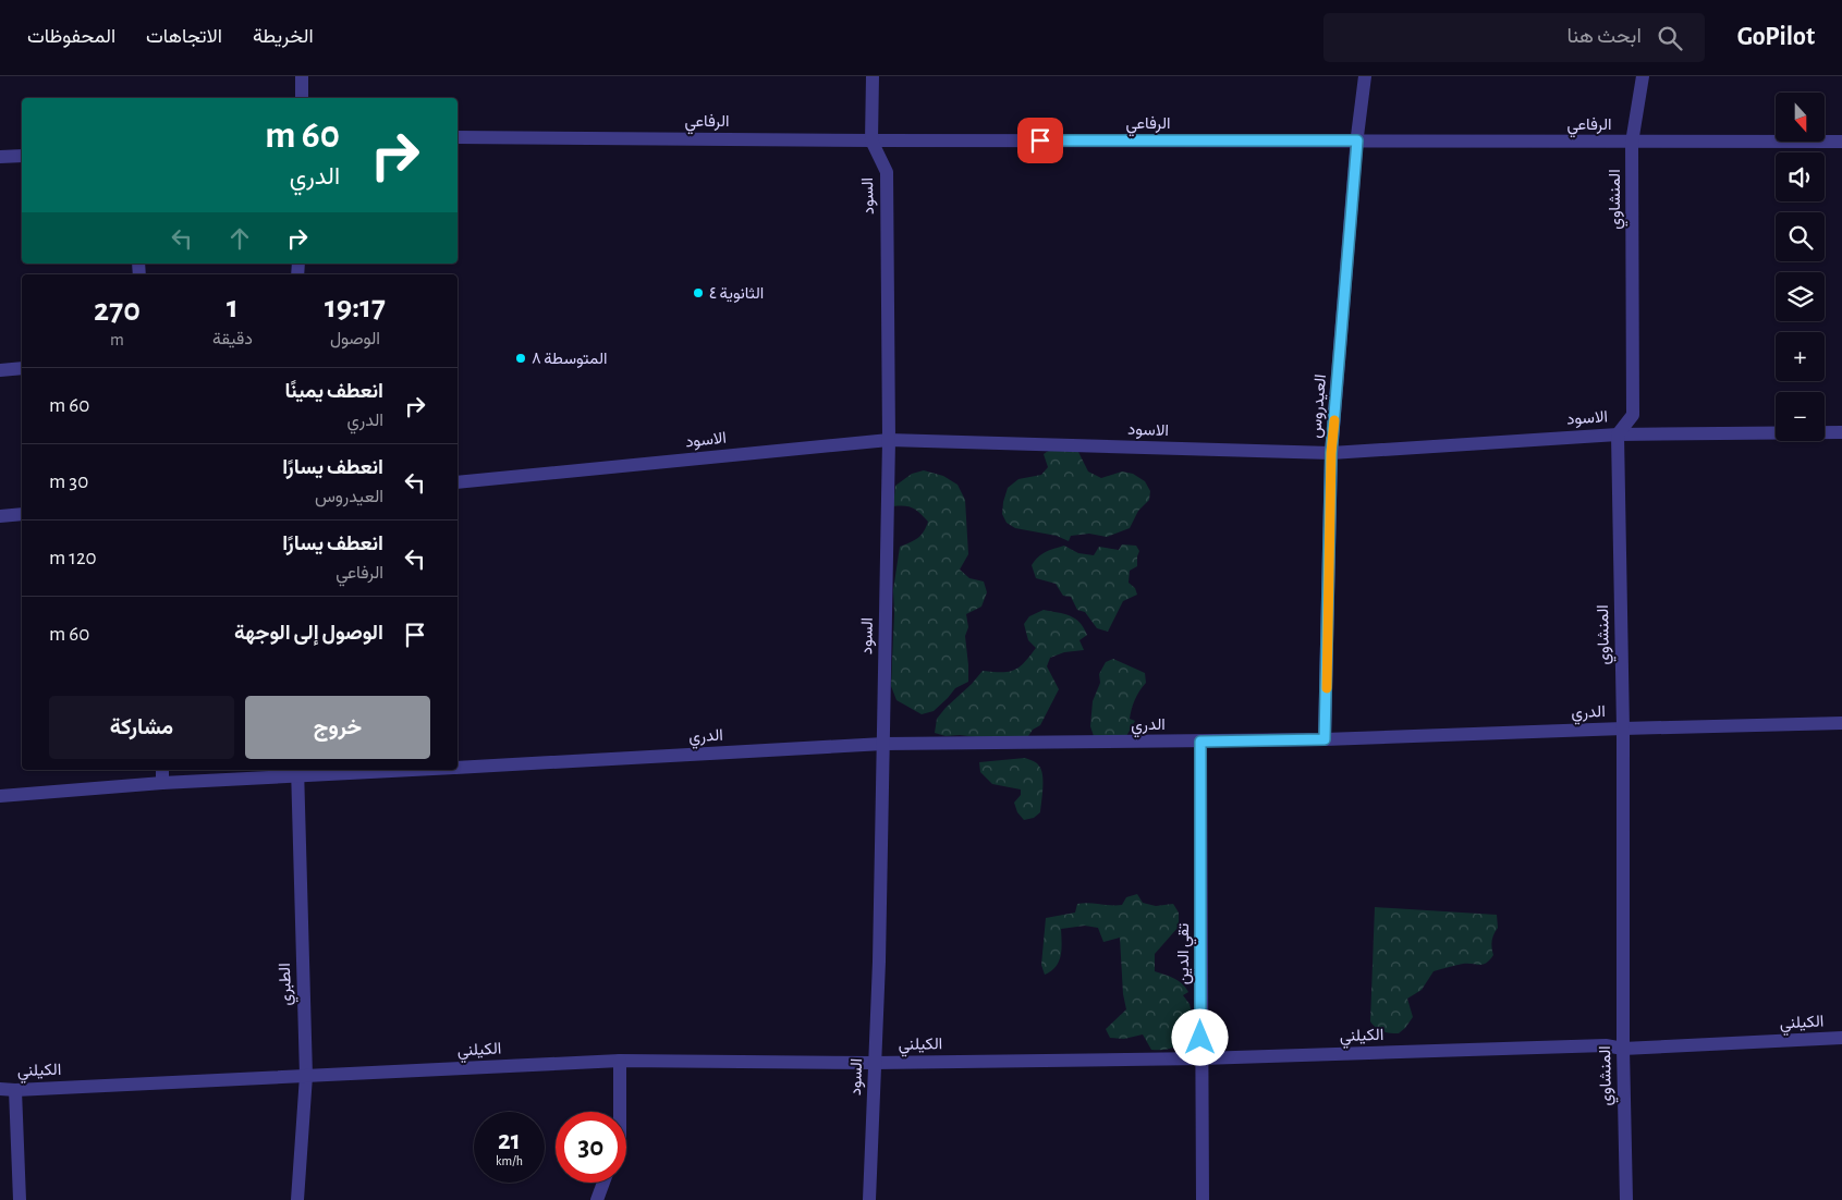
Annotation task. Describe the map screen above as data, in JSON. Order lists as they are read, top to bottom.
{
  "streets": {
    "street": [
      "الرفاعي",
      "السود",
      "المنشاوي",
      "العيدروس",
      "الاسود",
      "الدري",
      "تقي الدين",
      "الطبري",
      "الكيلني"
    ]
  },
  "crossings": [
    ["الرفاعي", "السود"],
    ["الرفاعي", "المنشاوي"],
    ["الرفاعي", "العيدروس"],
    ["السود", "الاسود"],
    ["السود", "الدري"],
    ["السود", "الكيلني"],
    ["المنشاوي", "الاسود"],
    ["المنشاوي", "الدري"],
    ["المنشاوي", "الكيلني"],
    ["العيدروس", "الاسود"],
    ["العيدروس", "الدري"],
    ["الدري", "تقي الدين"],
    ["الدري", "الطبري"],
    ["تقي الدين", "الكيلني"],
    ["الطبري", "الكيلني"]
  ],
  "places": ["الثانوية ٤", "المتوسطة ٨"],
  "north": "bottom",
  "page": {
    "header": "GoPilot",
    "search": "ابحث هنا",
    "nav": ["الخريطة", "الاتجاهات", "المحفوظات"],
    "map_buttons": ["+", "−"],
    "turn": ["60 m", "الدري"],
    "eta": [
      "19:17",
      "الوصول",
      "1",
      "دقيقة",
      "270",
      "m"
    ],
    "list": [
      {
        "name": "انعطف يمينًا",
        "note": "الدري",
        "value": "60 m"
      },
      {
        "name": "انعطف يسارًا",
        "note": "العيدروس",
        "value": "30 m"
      },
      {
        "name": "انعطف يسارًا",
        "note": "الرفاعي",
        "value": "120 m"
      },
      {
        "name": "الوصول إلى الوجهة",
        "value": "60 m"
      }
    ],
    "buttons": ["خروج", "مشاركة"],
    "speed": "21 km/h",
    "limit": "30"
  }
}
